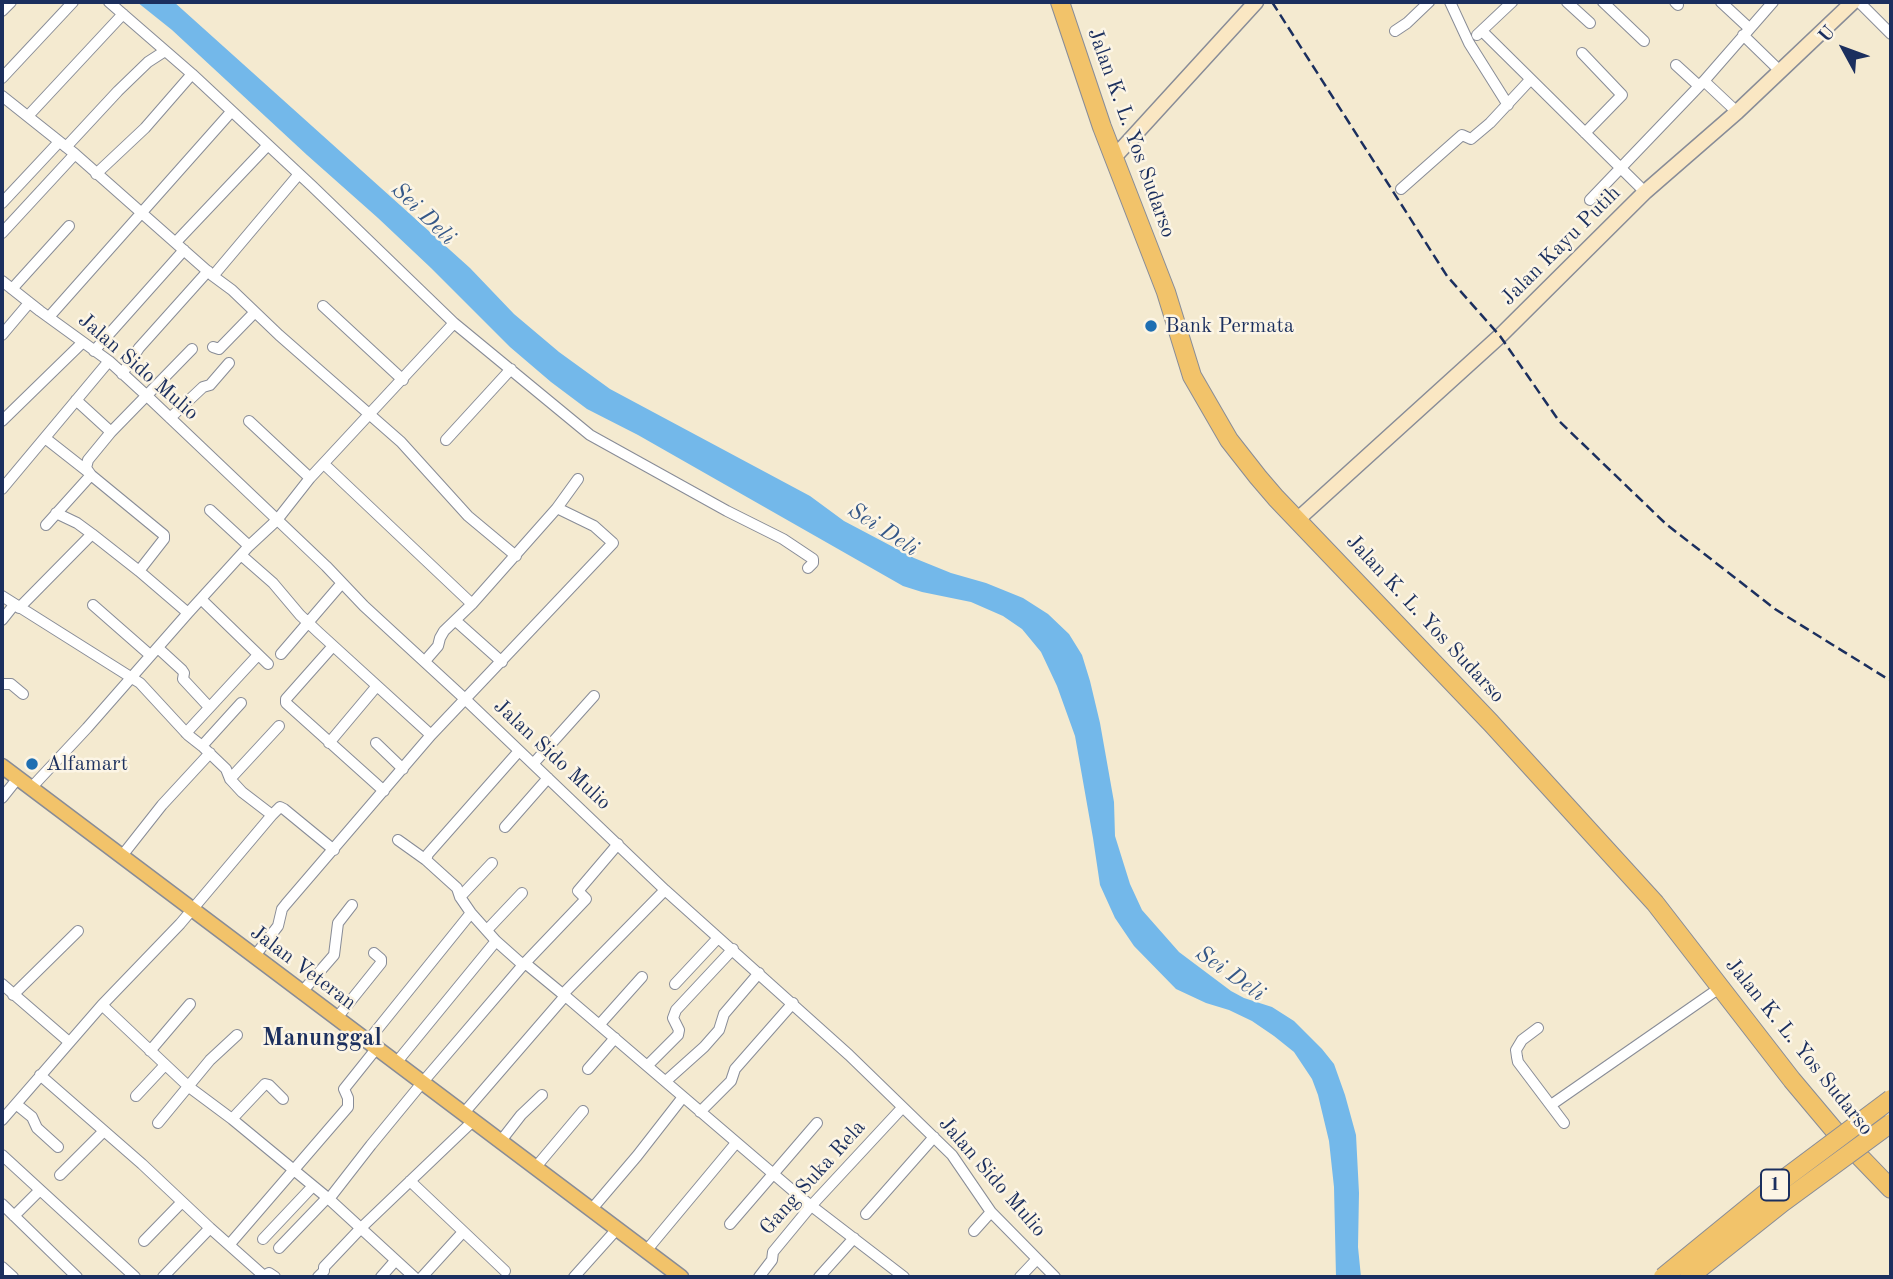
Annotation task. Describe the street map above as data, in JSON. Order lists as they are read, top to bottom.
{
  "streets": {
    "highway": ["Jalan K. L. Yos Sudarso", "1"],
    "main road": ["Jalan Veteran"],
    "street": ["Jalan Kayu Putih", "Jalan Sido Mulio", "Gang Suka Rela"]
  },
  "crossings": [
    ["Jalan K. L. Yos Sudarso", "Jalan Kayu Putih"],
    ["Jalan Sido Mulio", "Gang Suka Rela"]
  ],
  "districts": ["Manunggal"],
  "water": ["Sei Deli"],
  "places": ["Bank Permata", "Alfamart"],
  "north": "top left"
}
